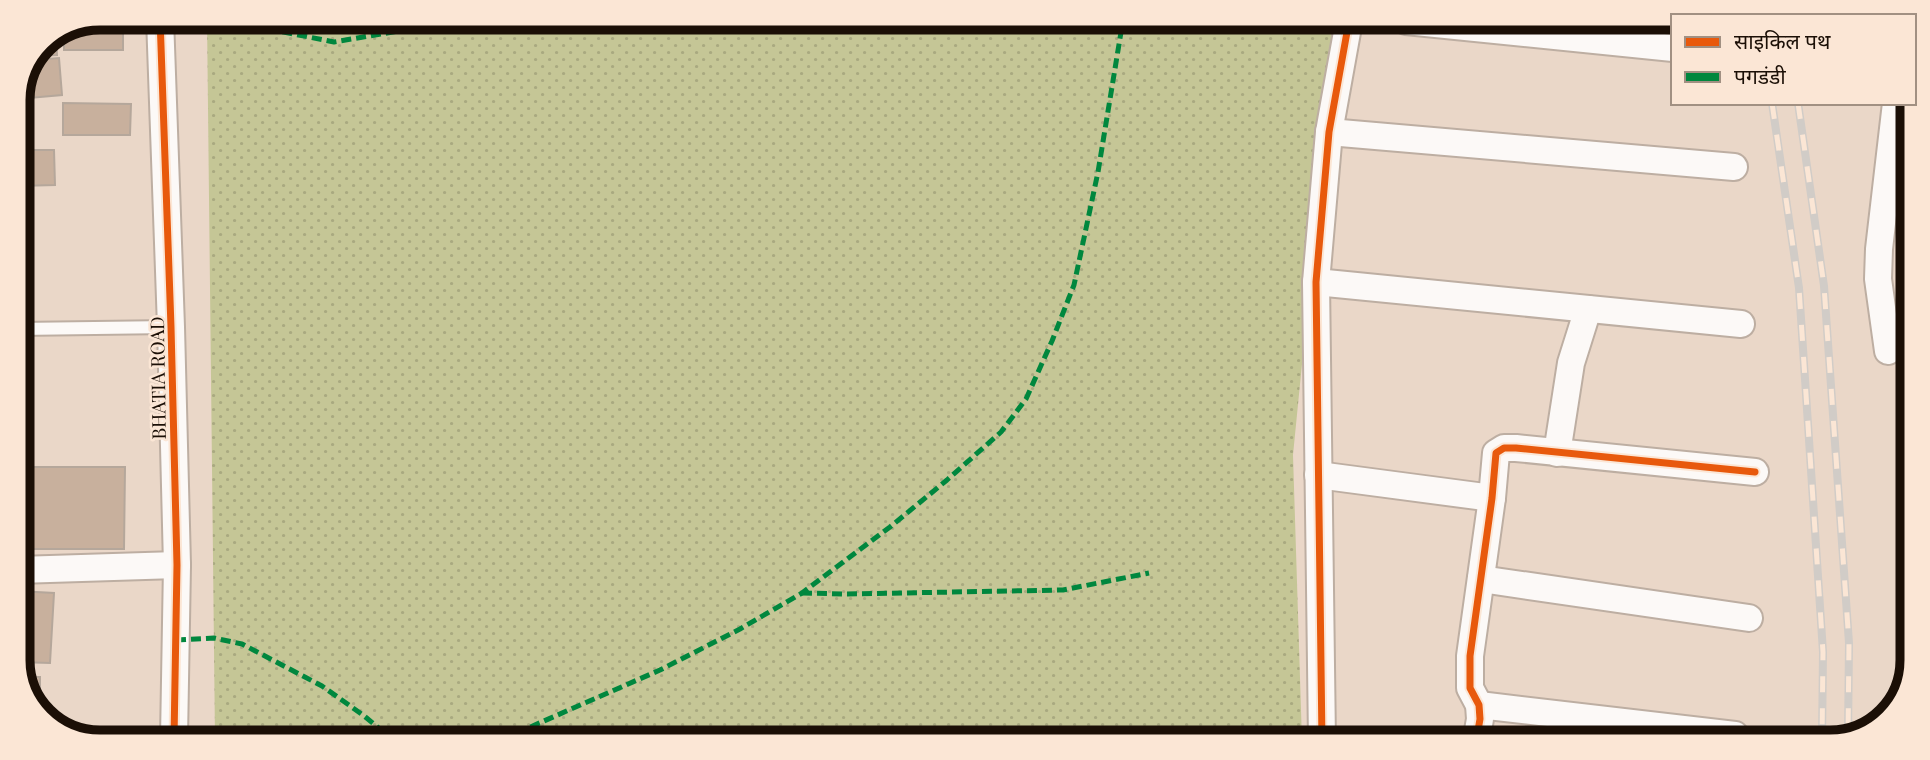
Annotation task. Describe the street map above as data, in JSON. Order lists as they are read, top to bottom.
{
  "streets": {
    "street": ["BHATIA ROAD"]
  },
  "legend": ["साइकिल पथ", "पगडंडी"]
}
